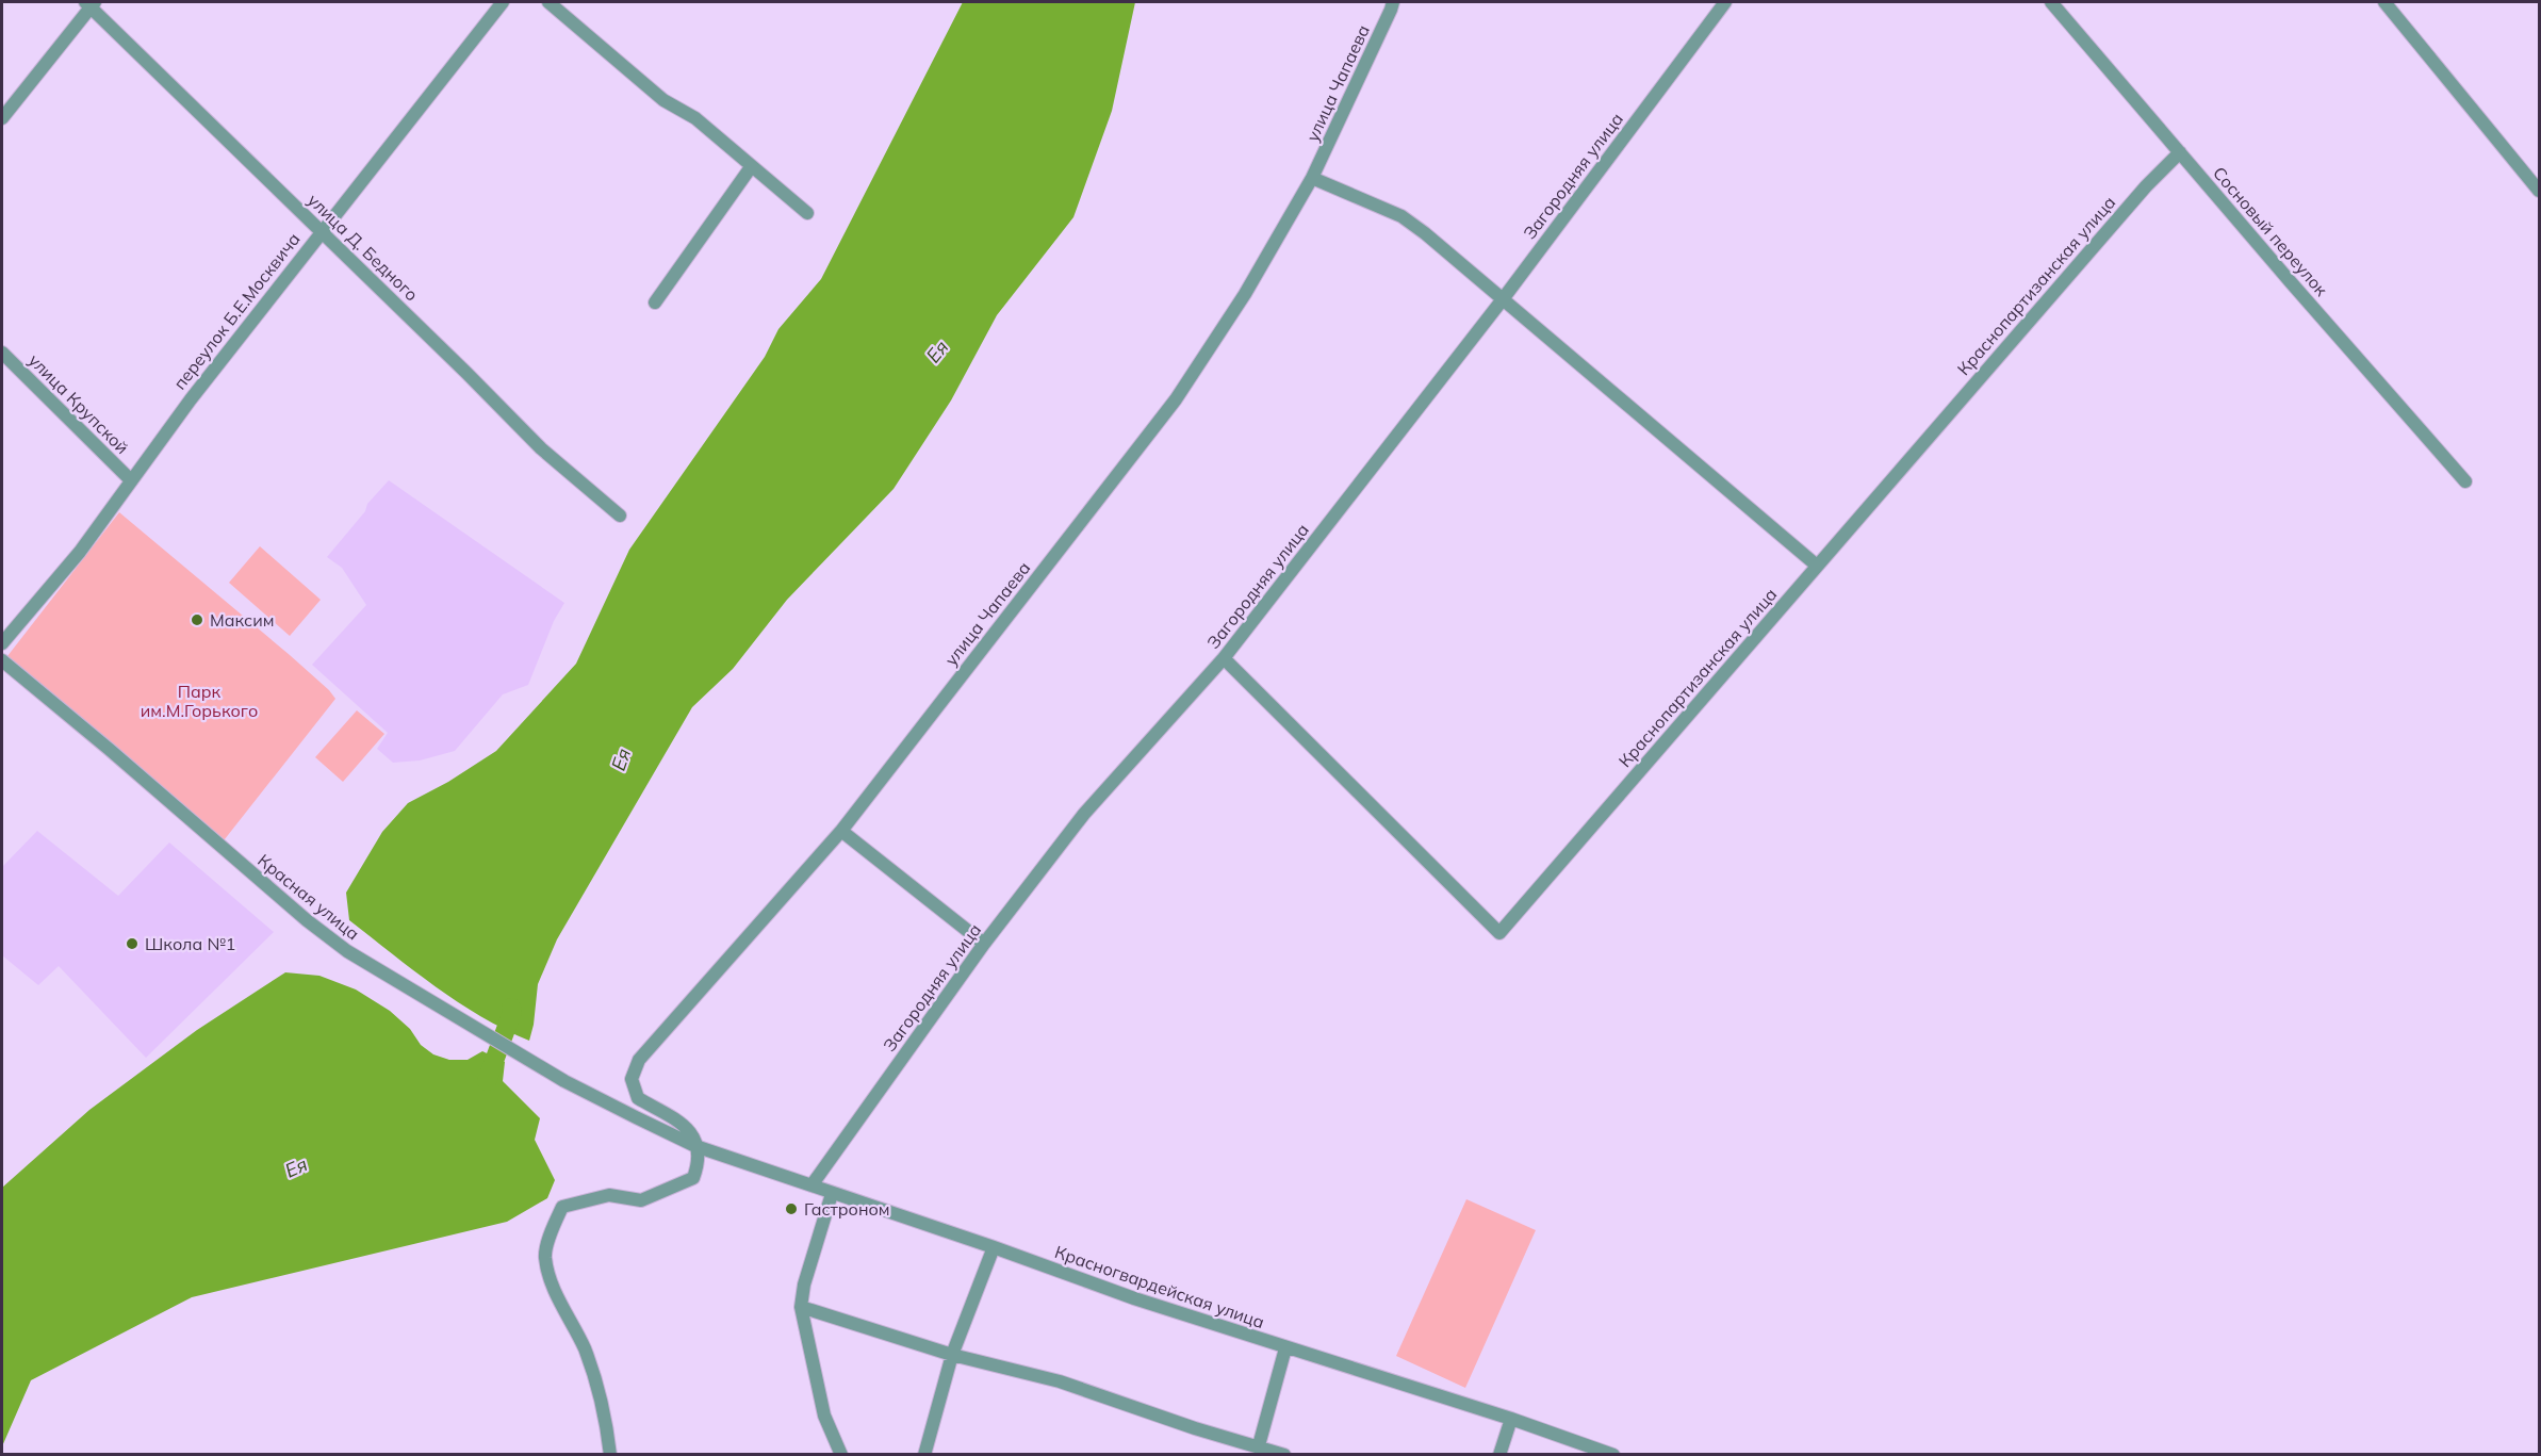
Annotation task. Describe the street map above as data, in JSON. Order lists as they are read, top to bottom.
{
  "streets": {
    "street": [
      "улица Чапаева",
      "Загородняя улица",
      "Сосновый переулок",
      "улица Д. Бедного",
      "Краснопартизанская улица",
      "переулок Б.Е.Москвича",
      "улица Крупской",
      "Красная улица",
      "Красногвардейская улица"
    ]
  },
  "crossings": [
    ["улица Чапаева", "Красная улица"],
    ["улица Чапаева", "Красногвардейская улица"],
    ["Загородняя улица", "Краснопартизанская улица"],
    ["Загородняя улица", "Красногвардейская улица"],
    ["Сосновый переулок", "Краснопартизанская улица"],
    ["улица Д. Бедного", "переулок Б.Е.Москвича"],
    ["переулок Б.Е.Москвича", "улица Крупской"],
    ["Красная улица", "Красногвардейская улица"]
  ],
  "water": ["Ея"],
  "parks": ["Парк им.М.Горького"],
  "places": ["Максим", "Школа №1", "Гастроном"]
}
